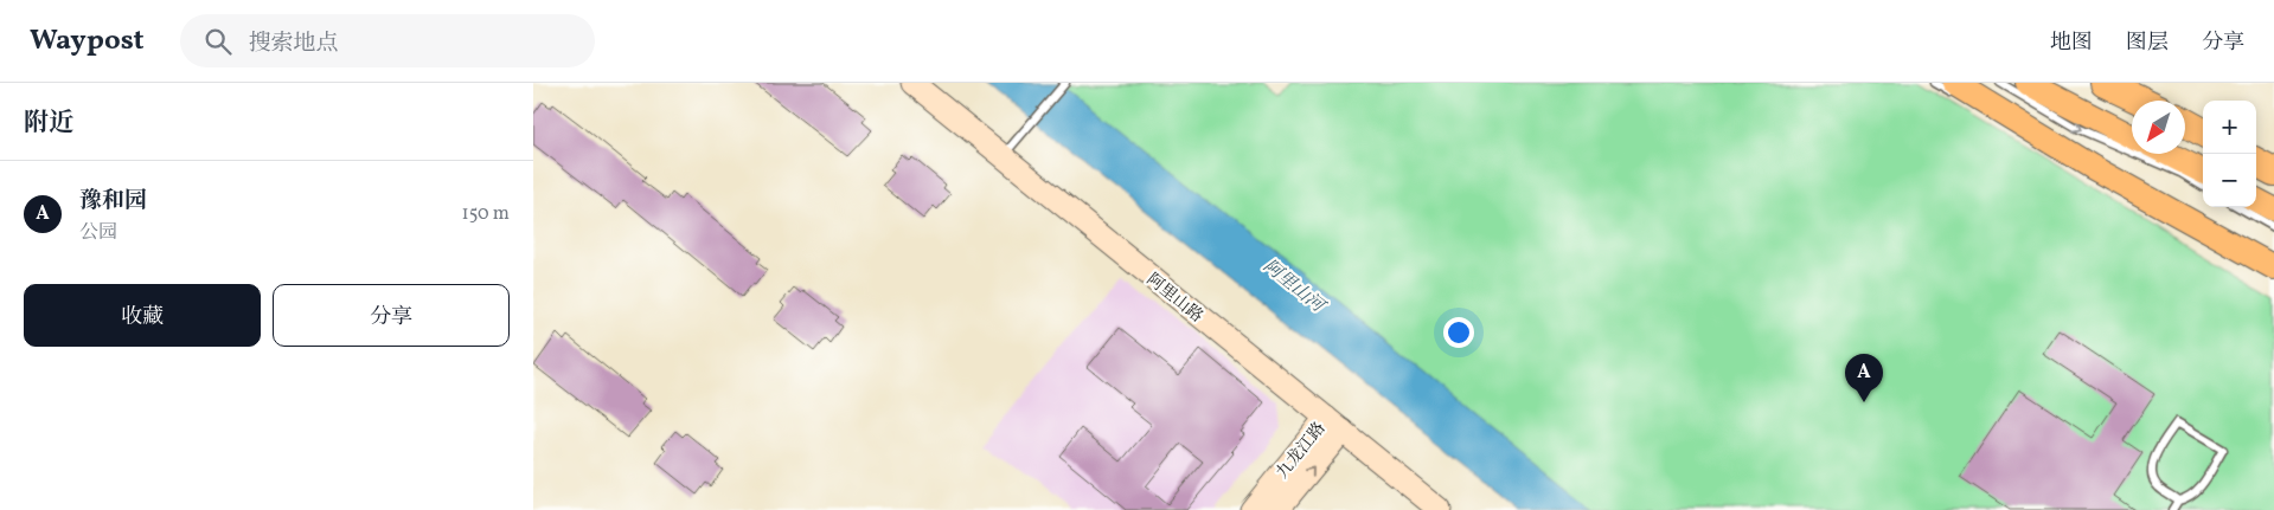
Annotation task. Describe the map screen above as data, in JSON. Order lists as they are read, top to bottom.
{
  "streets": {
    "street": ["阿里山路", "九龙江路"]
  },
  "crossings": [
    ["阿里山路", "九龙江路"]
  ],
  "water": ["阿里山河"],
  "north": "bottom left",
  "page": {
    "header": "Waypost",
    "search": "搜索地点",
    "nav": ["地图", "图层", "分享"],
    "heading": "附近",
    "map_buttons": ["+", "−"],
    "list": [
      {
        "mark": "A",
        "name": "豫和园",
        "note": "公园",
        "value": "150 m"
      }
    ],
    "buttons": ["收藏", "分享"],
    "pins": "A"
  }
}
